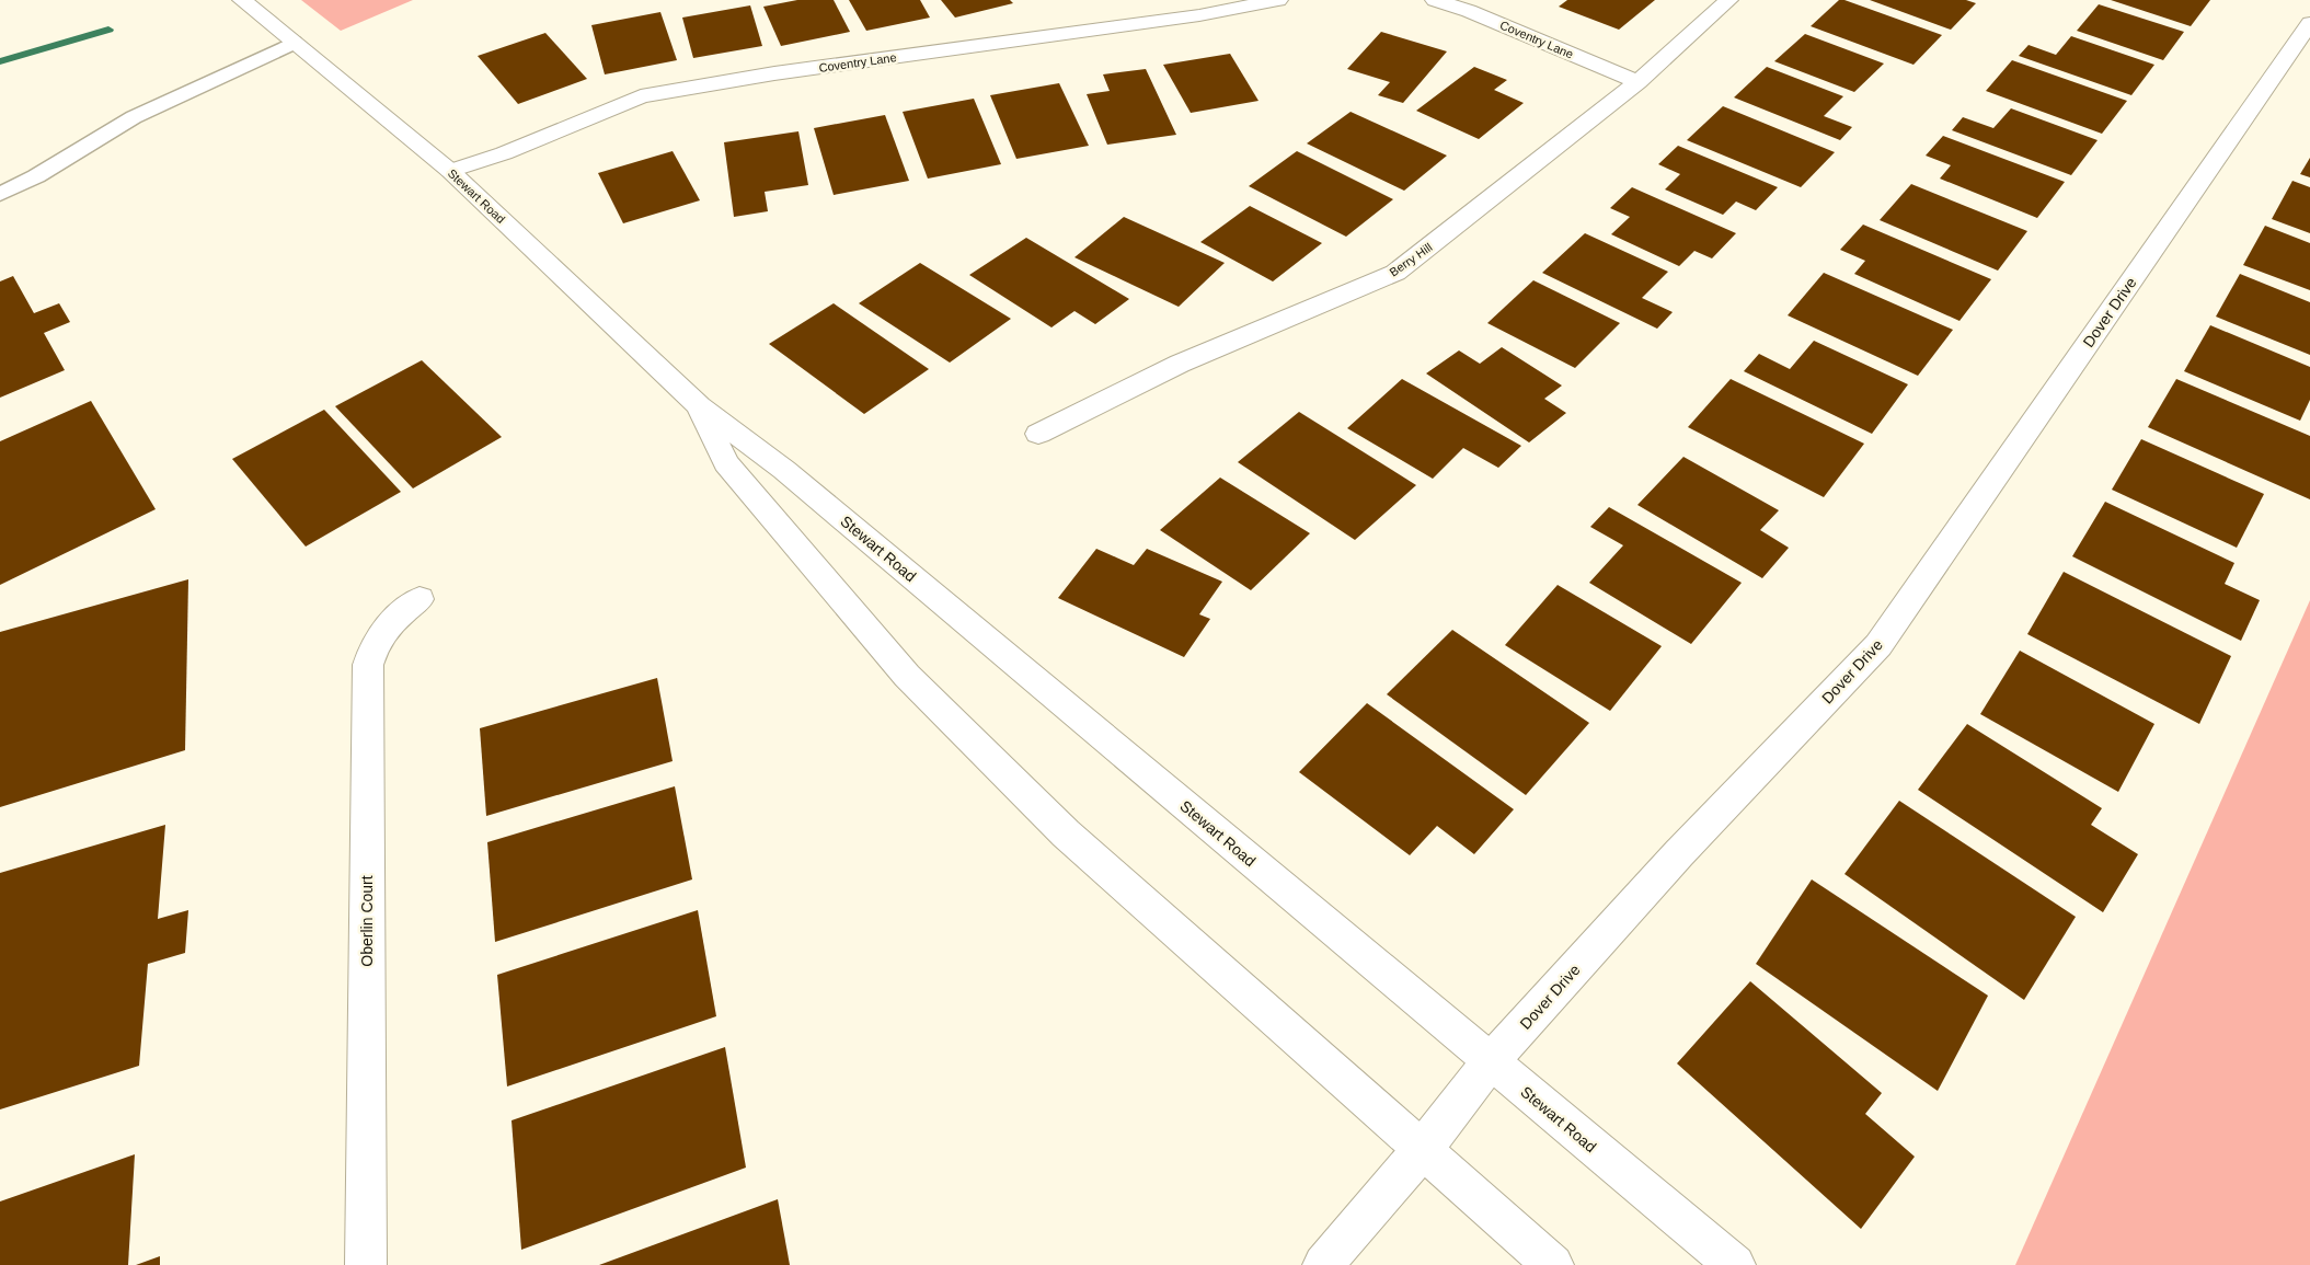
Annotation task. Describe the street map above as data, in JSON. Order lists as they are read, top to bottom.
{
  "streets": {
    "street": [
      "Coventry Lane",
      "Stewart Road",
      "Berry Hill",
      "Dover Drive",
      "Oberlin Court"
    ]
  },
  "crossings": [
    ["Coventry Lane", "Stewart Road"],
    ["Coventry Lane", "Berry Hill"],
    ["Stewart Road", "Dover Drive"]
  ]
}
